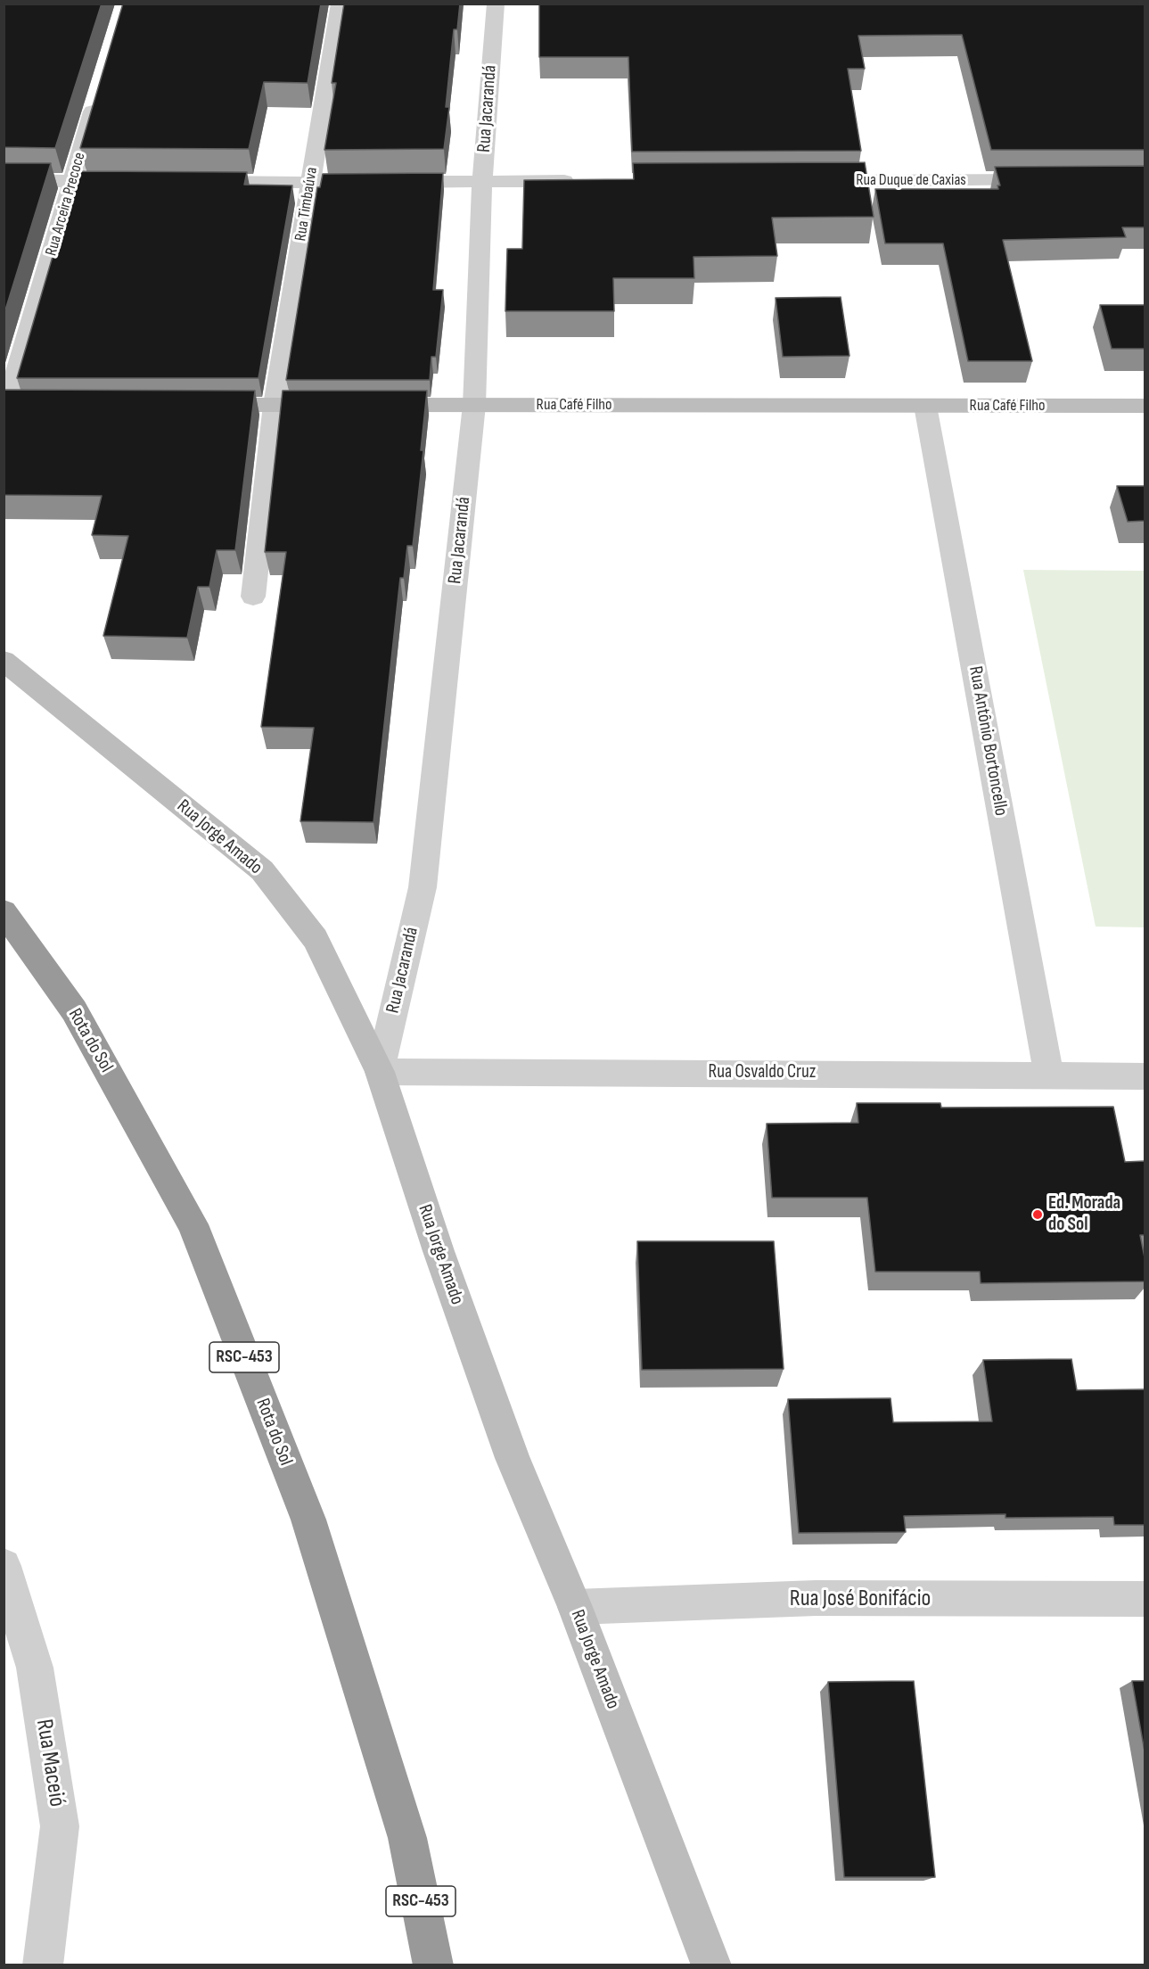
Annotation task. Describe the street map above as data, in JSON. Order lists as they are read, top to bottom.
{
  "streets": {
    "highway": ["Rota do Sol", "RSC-453"],
    "street": [
      "Rua Jacarandá",
      "Rua Duque de Caxias",
      "Rua Arceira Precoce",
      "Rua Timbaúva",
      "Rua Café Filho",
      "Rua Antônio Bortoncello",
      "Rua Jorge Amado",
      "Rua Osvaldo Cruz",
      "Rua José Bonifácio",
      "Rua Maceió"
    ]
  },
  "crossings": [
    ["Rua Jacarandá", "Rua Café Filho"],
    ["Rua Jacarandá", "Rua Jorge Amado"],
    ["Rua Jacarandá", "Rua Osvaldo Cruz"],
    ["Rua Café Filho", "Rua Antônio Bortoncello"],
    ["Rua Antônio Bortoncello", "Rua Osvaldo Cruz"],
    ["Rua Jorge Amado", "Rua Osvaldo Cruz"],
    ["Rua Jorge Amado", "Rua José Bonifácio"]
  ],
  "places": ["Ed. Morada do Sol"]
}
